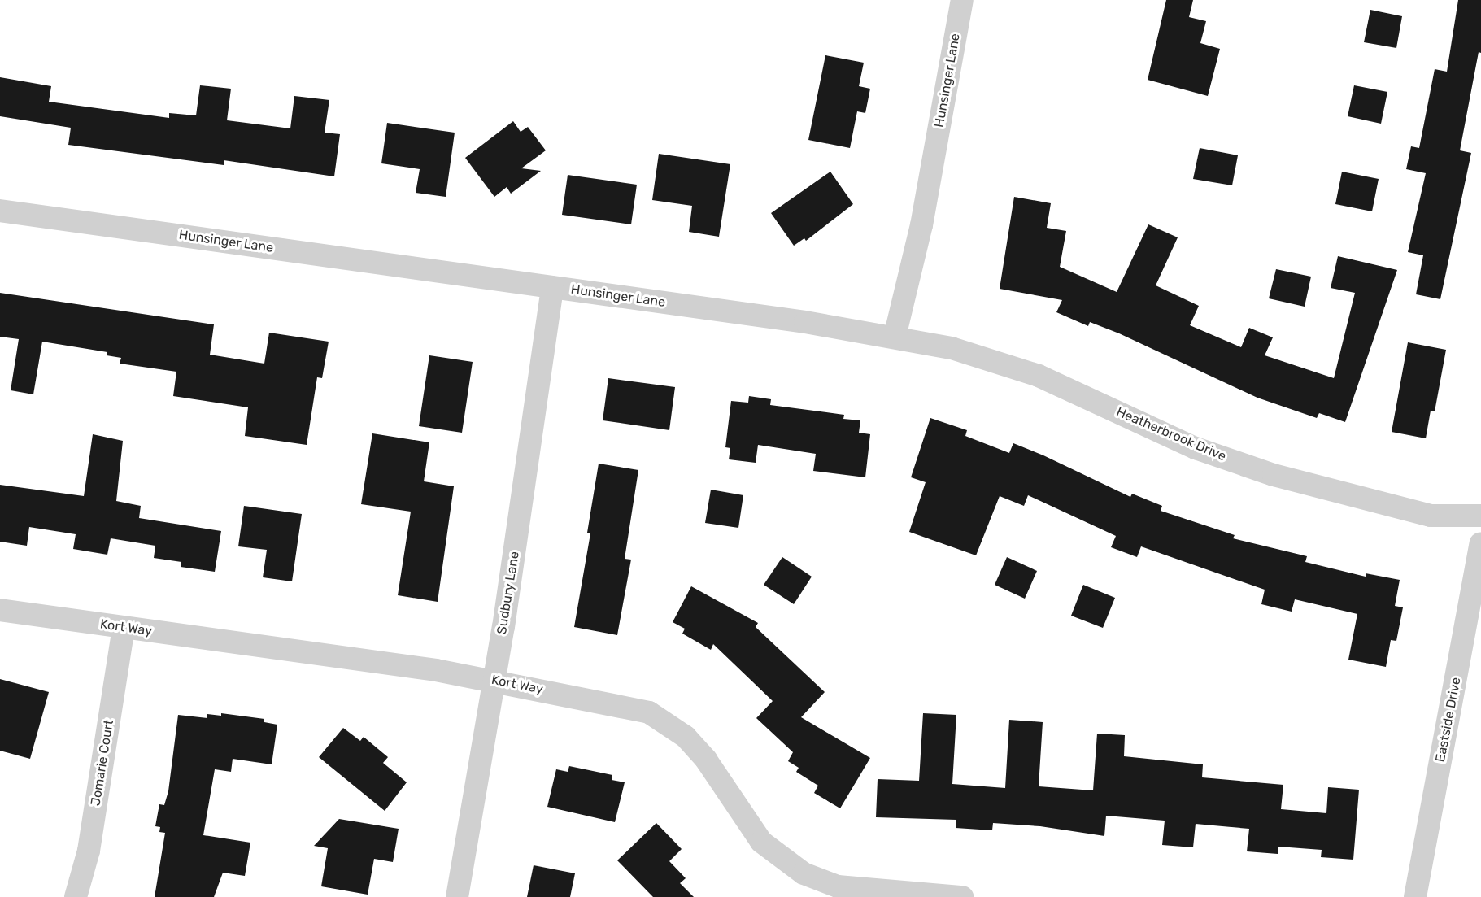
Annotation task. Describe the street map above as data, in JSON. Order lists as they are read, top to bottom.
{
  "streets": {
    "street": [
      "Hunsinger Lane",
      "Heatherbrook Drive",
      "Sudbury Lane",
      "Kort Way",
      "Eastside Drive",
      "Jomarie Court"
    ]
  },
  "crossings": [
    ["Hunsinger Lane", "Heatherbrook Drive"],
    ["Hunsinger Lane", "Sudbury Lane"],
    ["Sudbury Lane", "Kort Way"],
    ["Kort Way", "Jomarie Court"]
  ]
}
